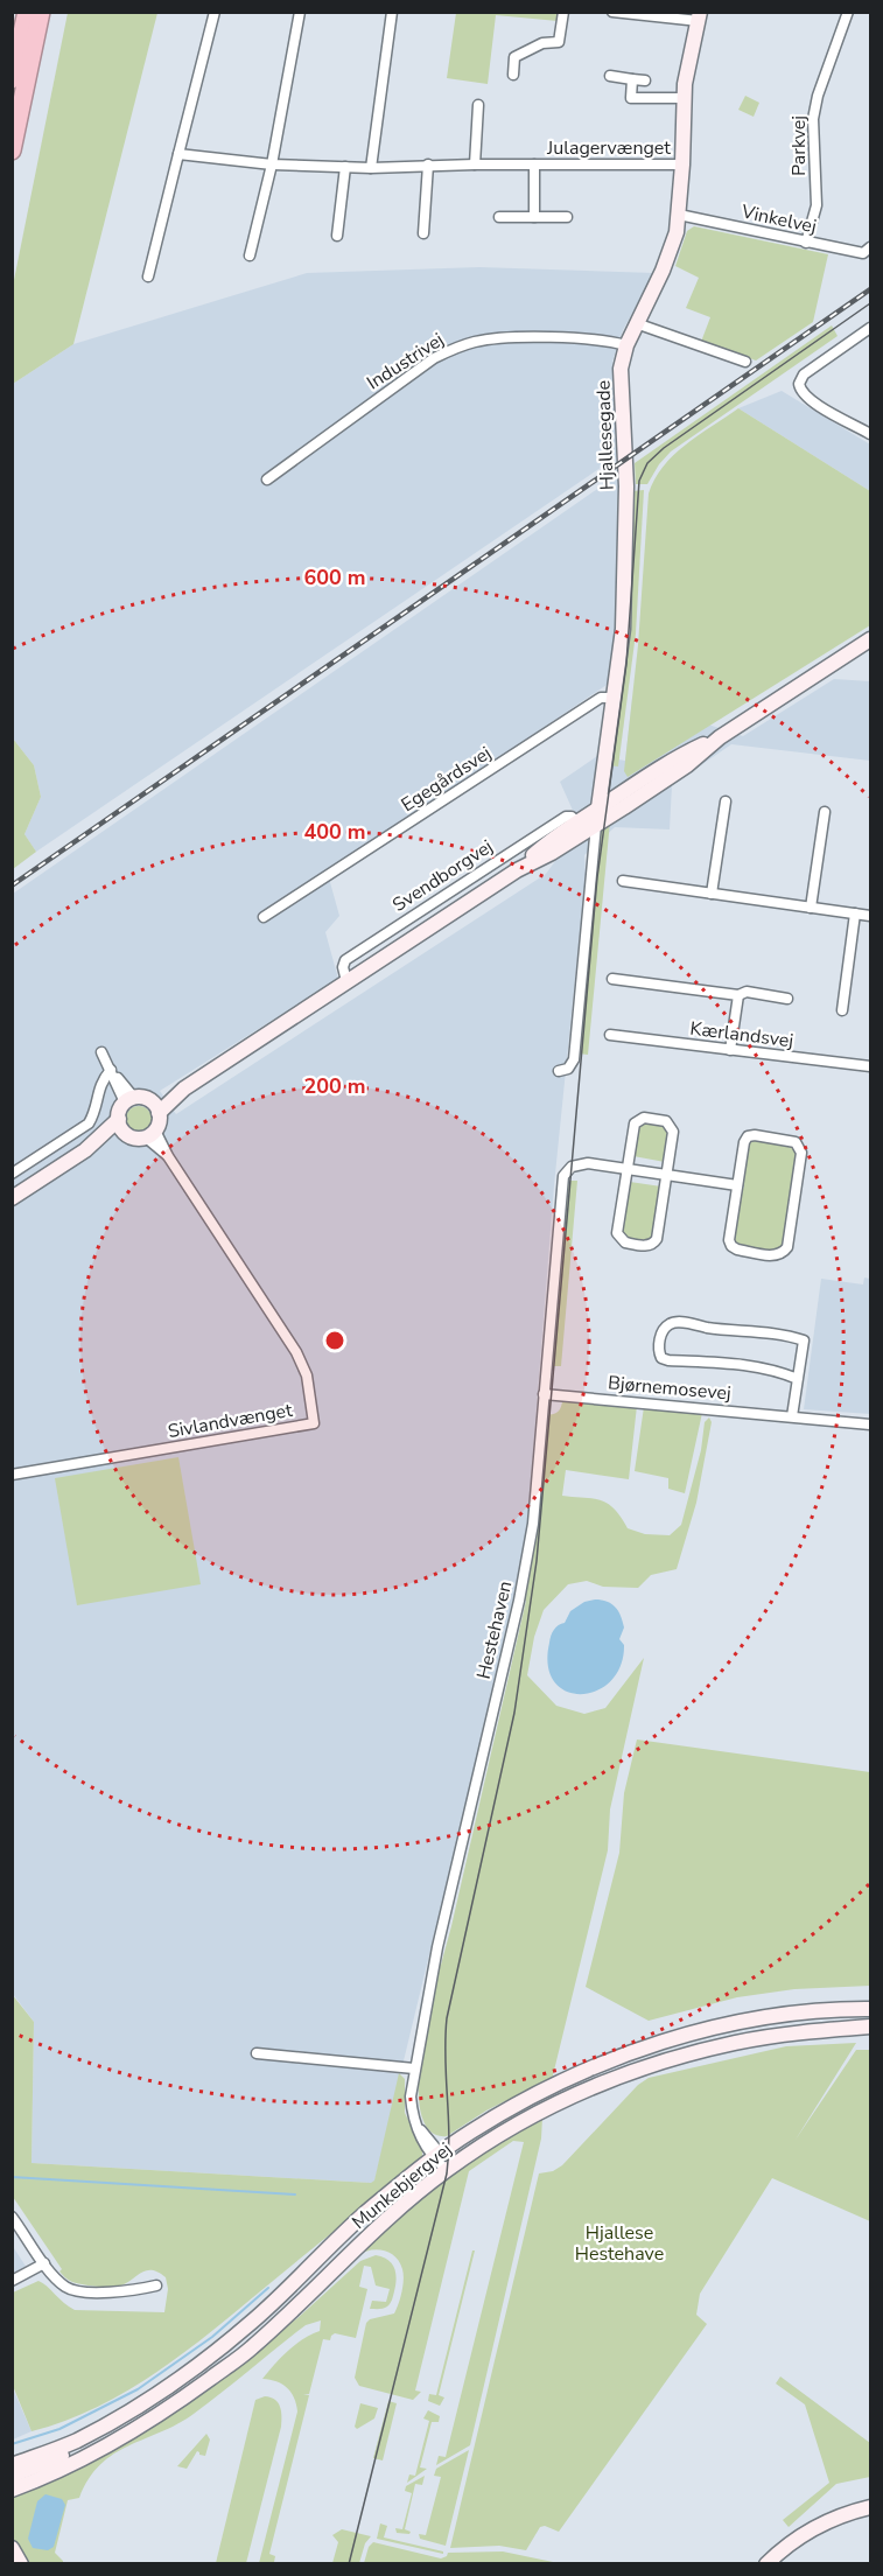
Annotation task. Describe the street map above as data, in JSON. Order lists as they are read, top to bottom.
{
  "streets": {
    "street": [
      "Parkvej",
      "Julagervænget",
      "Vinkelvej",
      "Industrivej",
      "Hjallesegade",
      "Egegårdsvej",
      "Svendborgvej",
      "Kærlandsvej",
      "Bjørnemosevej",
      "Sivlandvænget",
      "Hestehaven",
      "Munkebjergvej"
    ]
  },
  "crossings": [
    ["Parkvej", "Vinkelvej"],
    ["Julagervænget", "Hjallesegade"],
    ["Vinkelvej", "Hjallesegade"],
    ["Industrivej", "Hjallesegade"],
    ["Hjallesegade", "Egegårdsvej"],
    ["Hjallesegade", "Svendborgvej"],
    ["Svendborgvej", "Sivlandvænget"],
    ["Bjørnemosevej", "Hestehaven"],
    ["Hestehaven", "Munkebjergvej"]
  ],
  "parks": ["Hjallese Hestehave"],
  "rings": ["600 m", "400 m", "200 m"]
}
